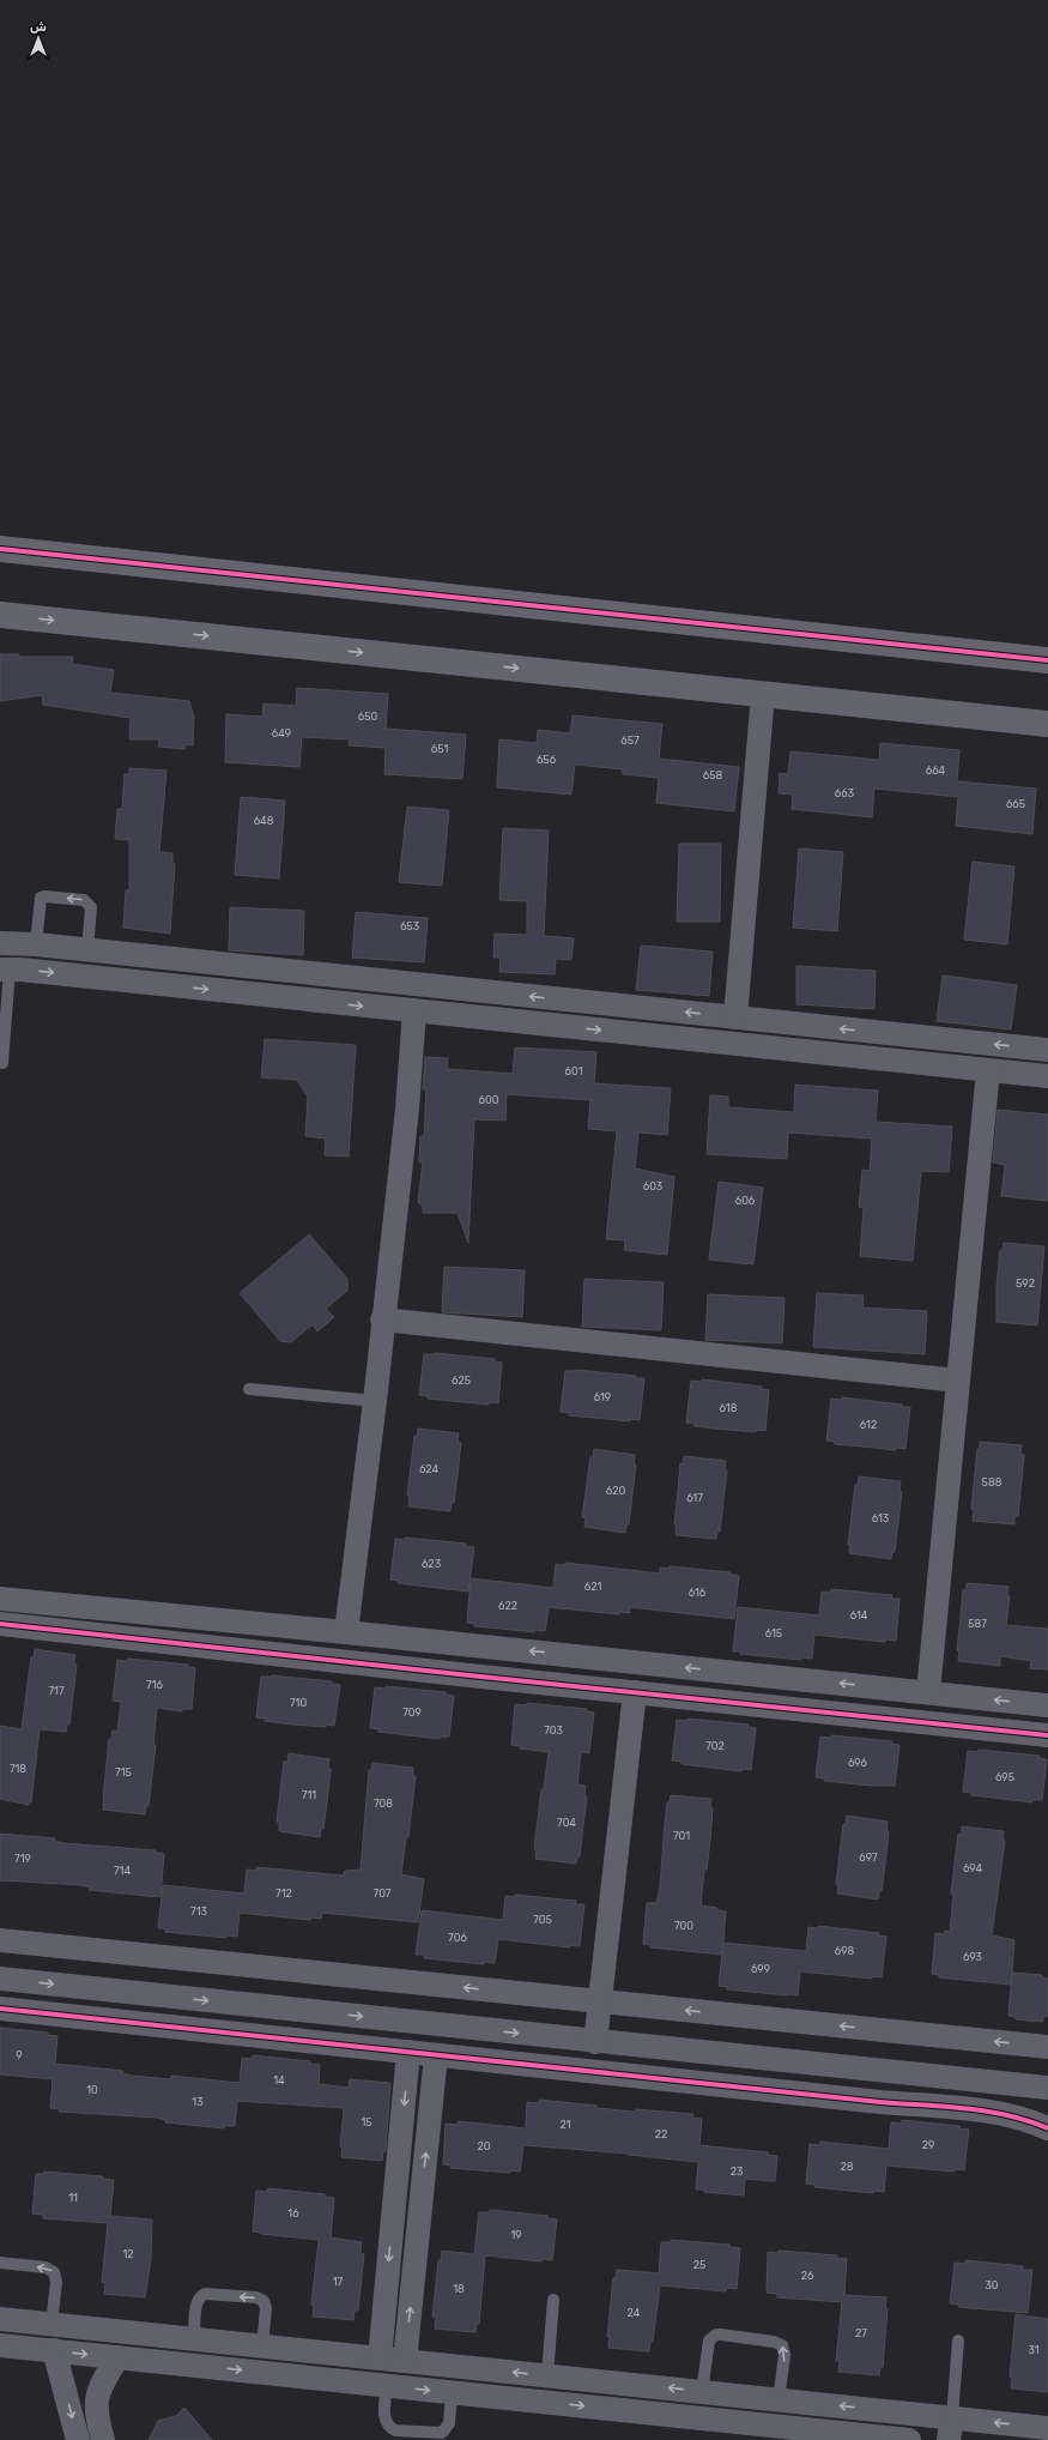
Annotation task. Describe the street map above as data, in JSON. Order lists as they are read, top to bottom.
{
  "house_numbers": [
    "650",
    "649",
    "657",
    "651",
    "656",
    "664",
    "658",
    "663",
    "665",
    "648",
    "653",
    "601",
    "600",
    "603",
    "606",
    "592",
    "625",
    "619",
    "618",
    "612",
    "624",
    "588",
    "620",
    "617",
    "613",
    "623",
    "621",
    "616",
    "622",
    "614",
    "587",
    "615",
    "716",
    "717",
    "710",
    "709",
    "703",
    "702",
    "696",
    "718",
    "715",
    "695",
    "711",
    "708",
    "704",
    "701",
    "697",
    "719",
    "694",
    "714",
    "712",
    "707",
    "713",
    "705",
    "700",
    "706",
    "698",
    "693",
    "699",
    "9",
    "14",
    "10",
    "13",
    "15",
    "21",
    "22",
    "29",
    "20",
    "28",
    "23",
    "11",
    "16",
    "19",
    "12",
    "25",
    "26",
    "17",
    "30",
    "18",
    "24",
    "27",
    "31"
  ],
  "north": "top"
}
